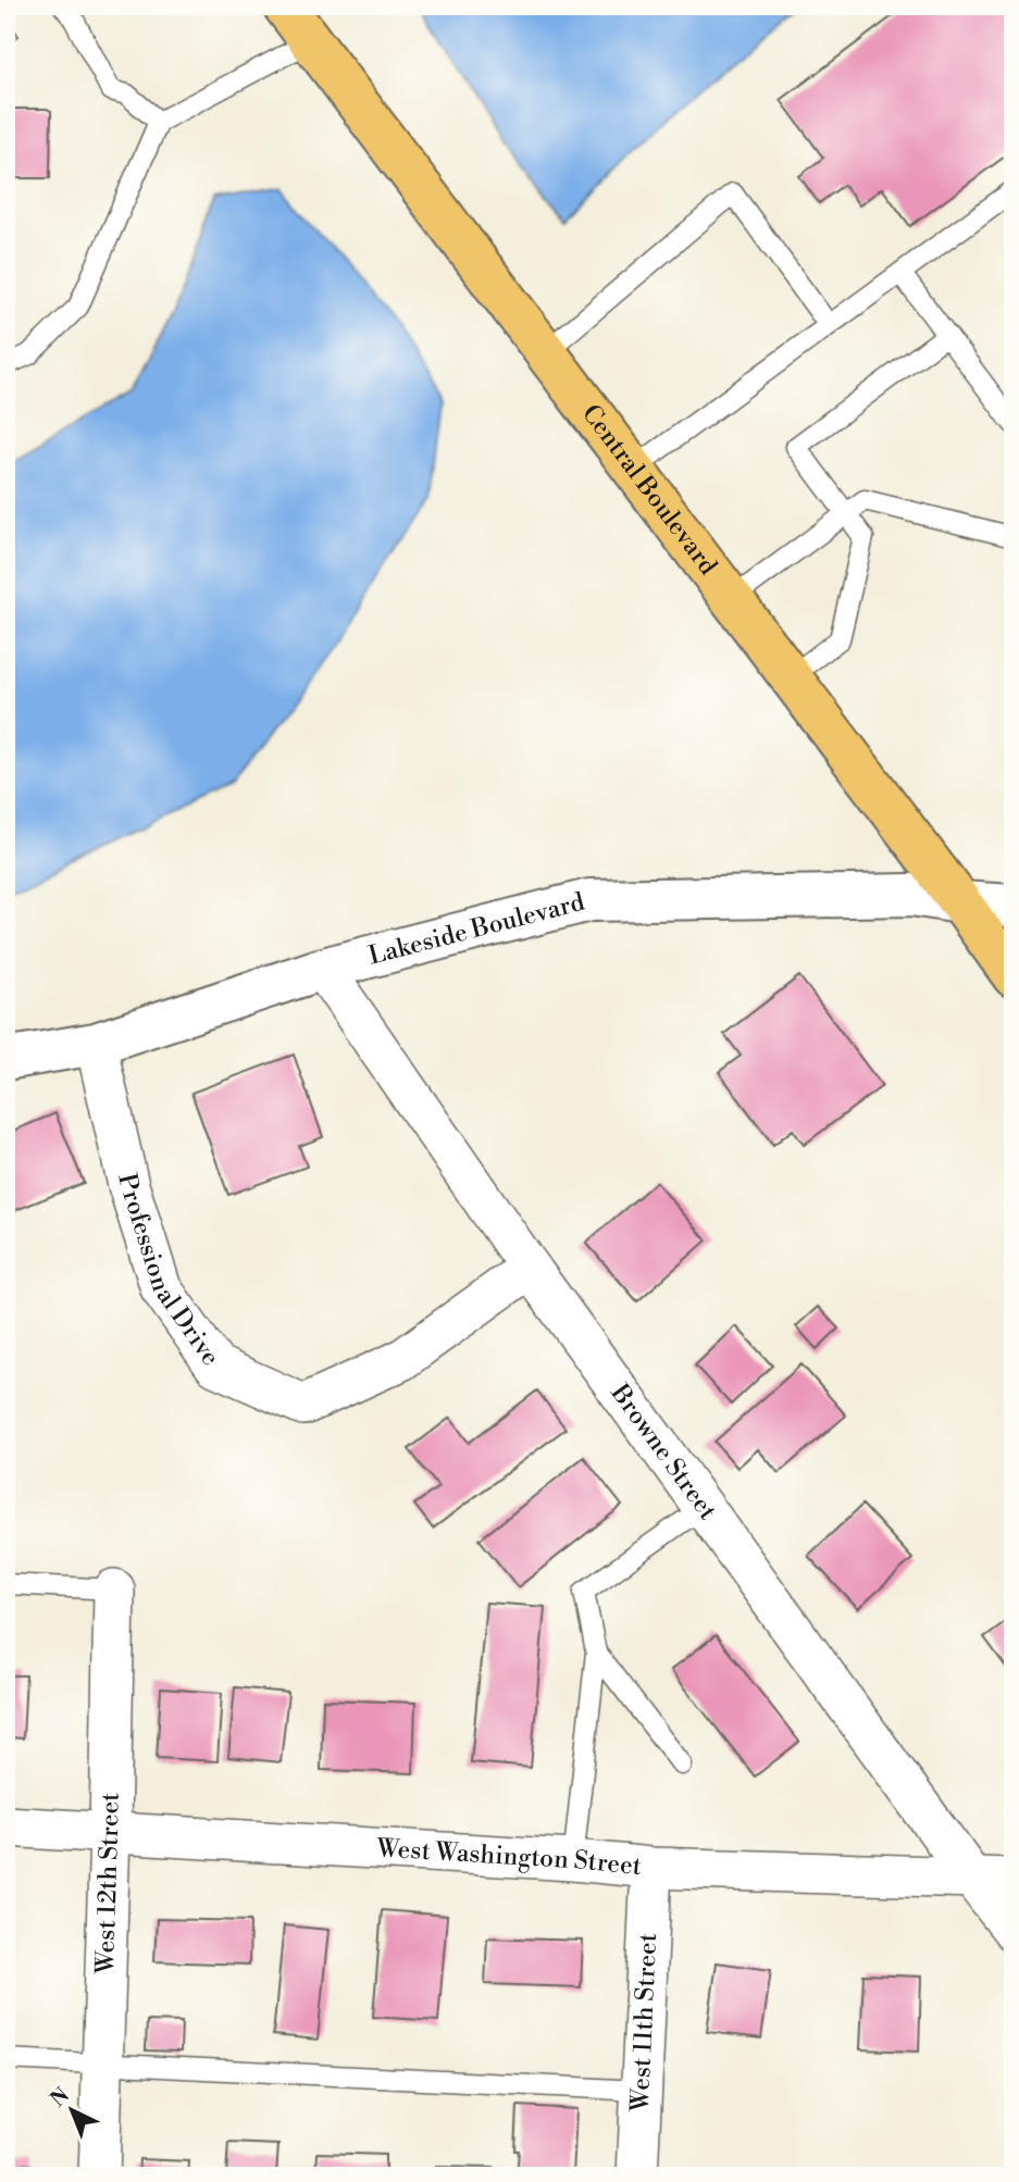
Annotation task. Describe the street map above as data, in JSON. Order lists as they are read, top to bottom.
{
  "streets": {
    "main road": ["Central Boulevard"],
    "street": [
      "Lakeside Boulevard",
      "Professional Drive",
      "Browne Street",
      "West Washington Street",
      "West 12th Street",
      "West 11th Street"
    ]
  },
  "crossings": [
    ["Central Boulevard", "Lakeside Boulevard"],
    ["Lakeside Boulevard", "Professional Drive"],
    ["Lakeside Boulevard", "Browne Street"],
    ["Professional Drive", "Browne Street"],
    ["Browne Street", "West Washington Street"],
    ["West Washington Street", "West 12th Street"],
    ["West Washington Street", "West 11th Street"]
  ],
  "north": "top left"
}
